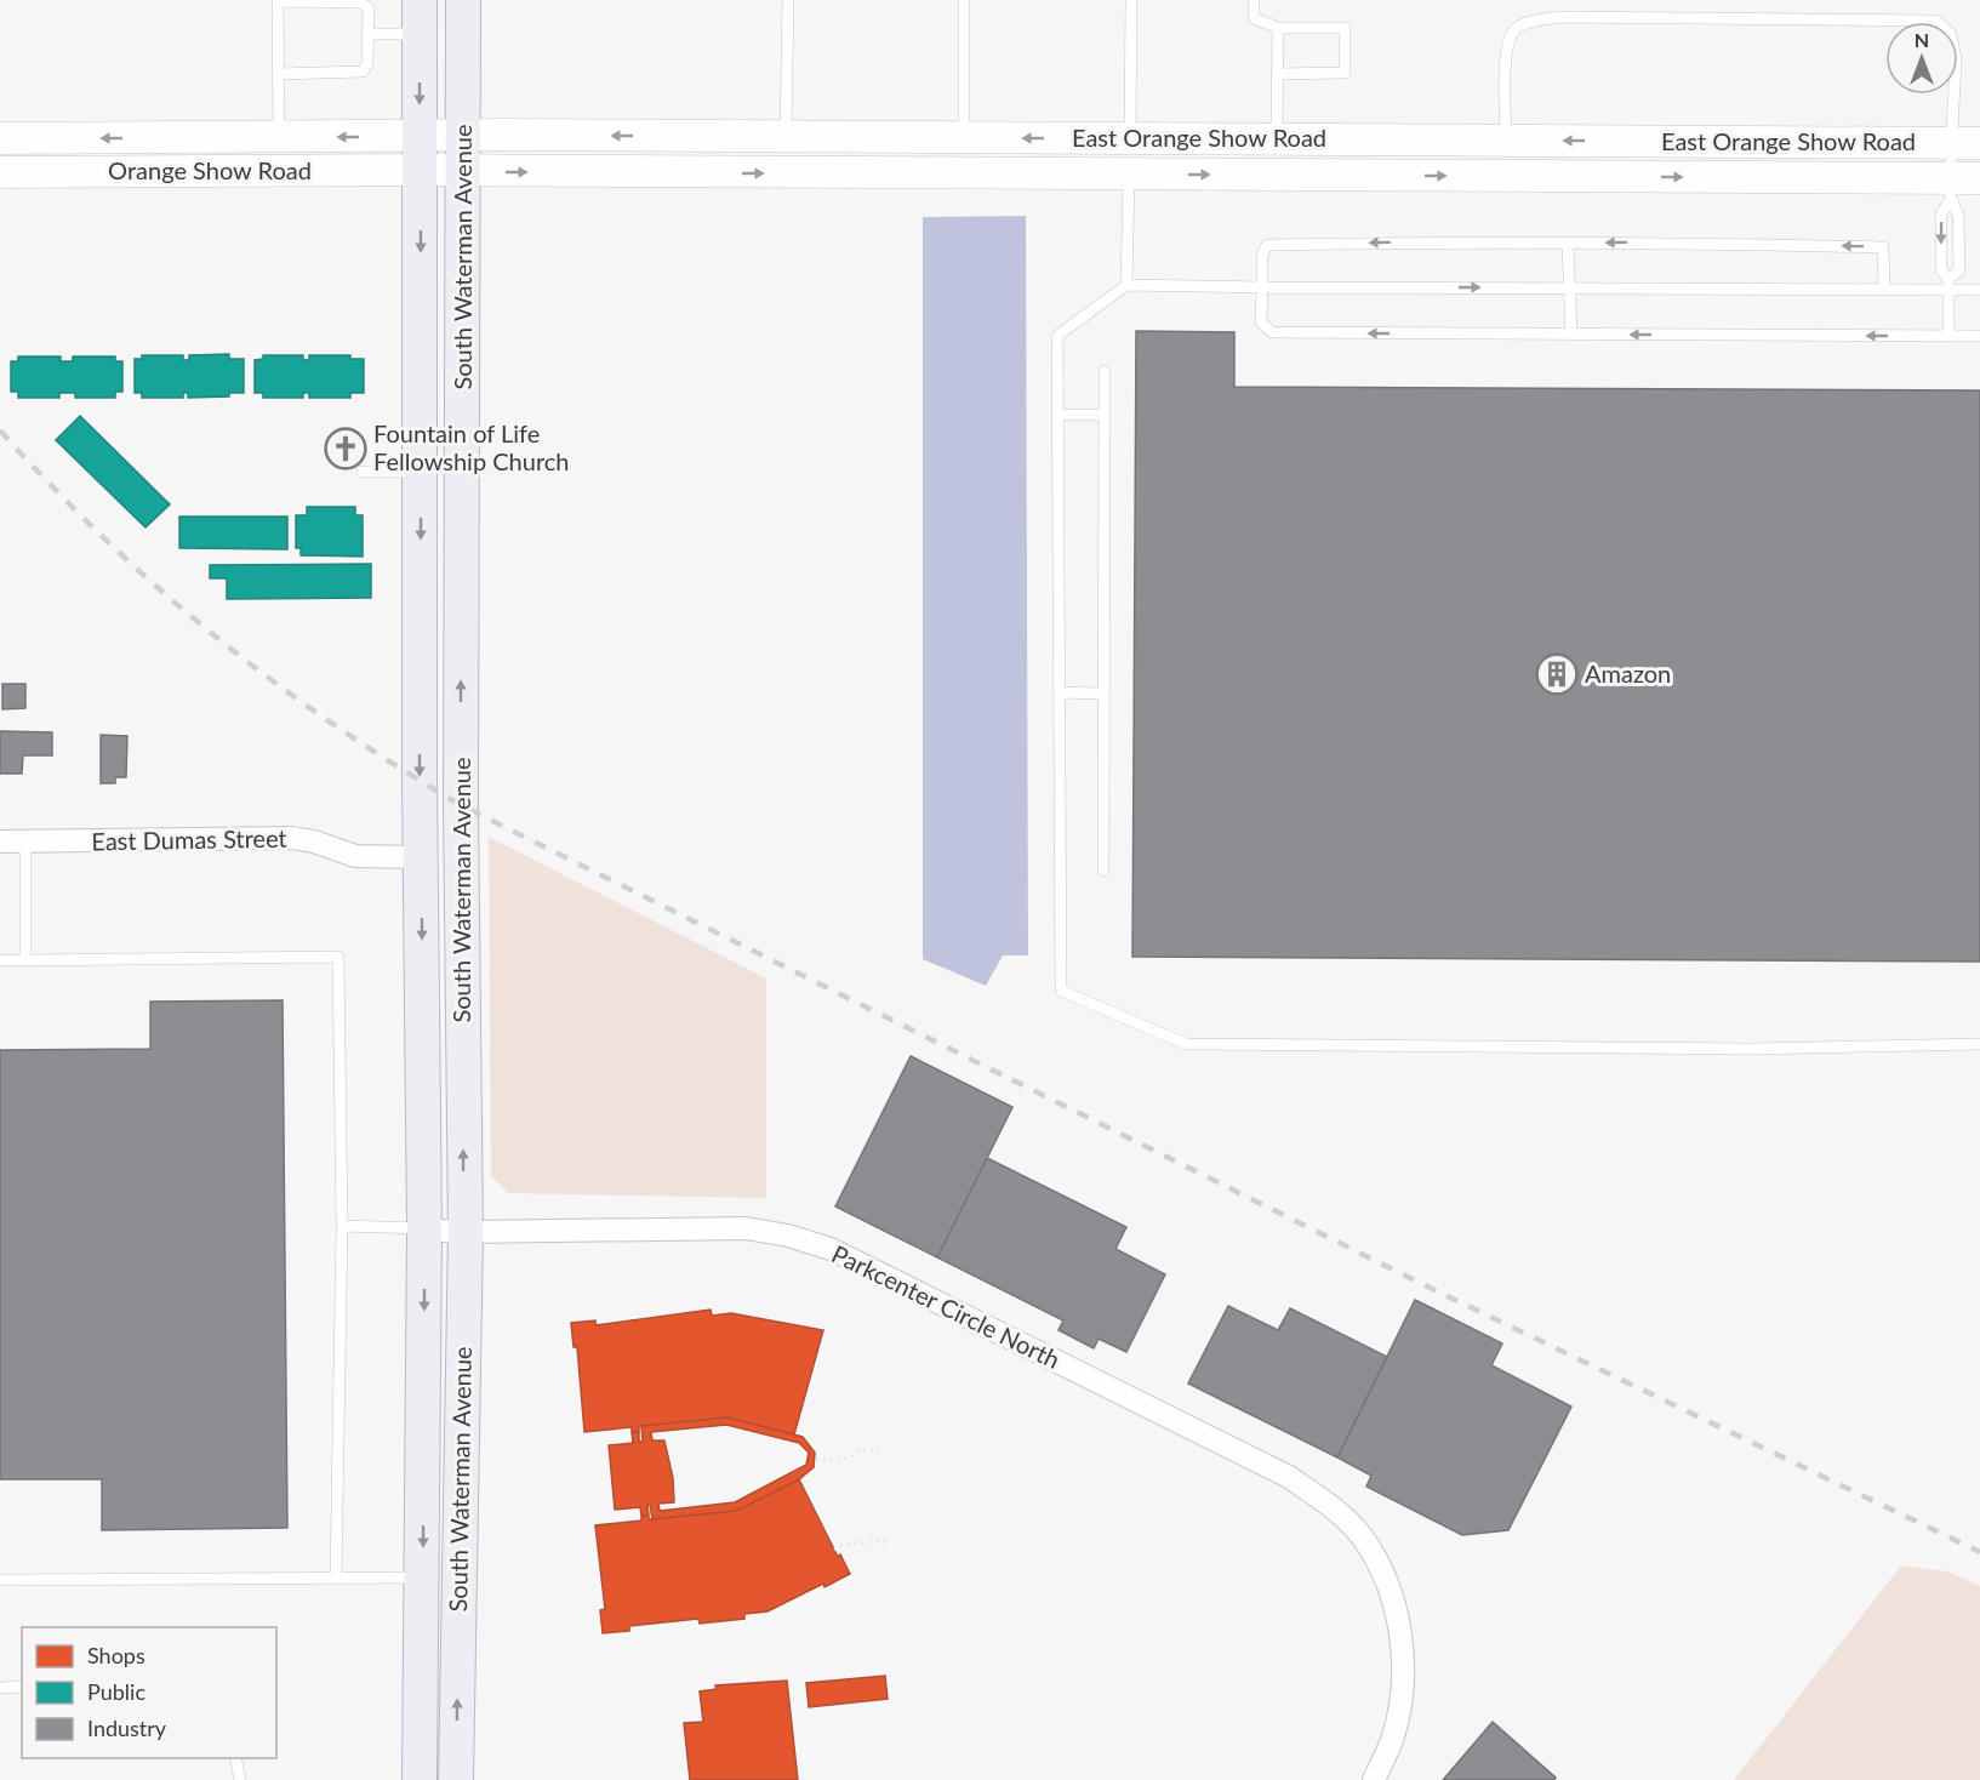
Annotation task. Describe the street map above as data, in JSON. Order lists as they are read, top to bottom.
{
  "streets": {
    "main road": ["East Orange Show Road", "Orange Show Road", "South Waterman Avenue"],
    "street": ["East Dumas Street", "Parkcenter Circle North"]
  },
  "crossings": [
    ["East Orange Show Road", "Orange Show Road"],
    ["East Orange Show Road", "South Waterman Avenue"],
    ["Orange Show Road", "South Waterman Avenue"],
    ["South Waterman Avenue", "East Dumas Street"],
    ["South Waterman Avenue", "Parkcenter Circle North"]
  ],
  "places": {
    "church": ["Fountain of Life Fellowship Church"],
    "building": ["Amazon"]
  },
  "legend": ["Shops", "Public", "Industry"],
  "north": "top"
}
